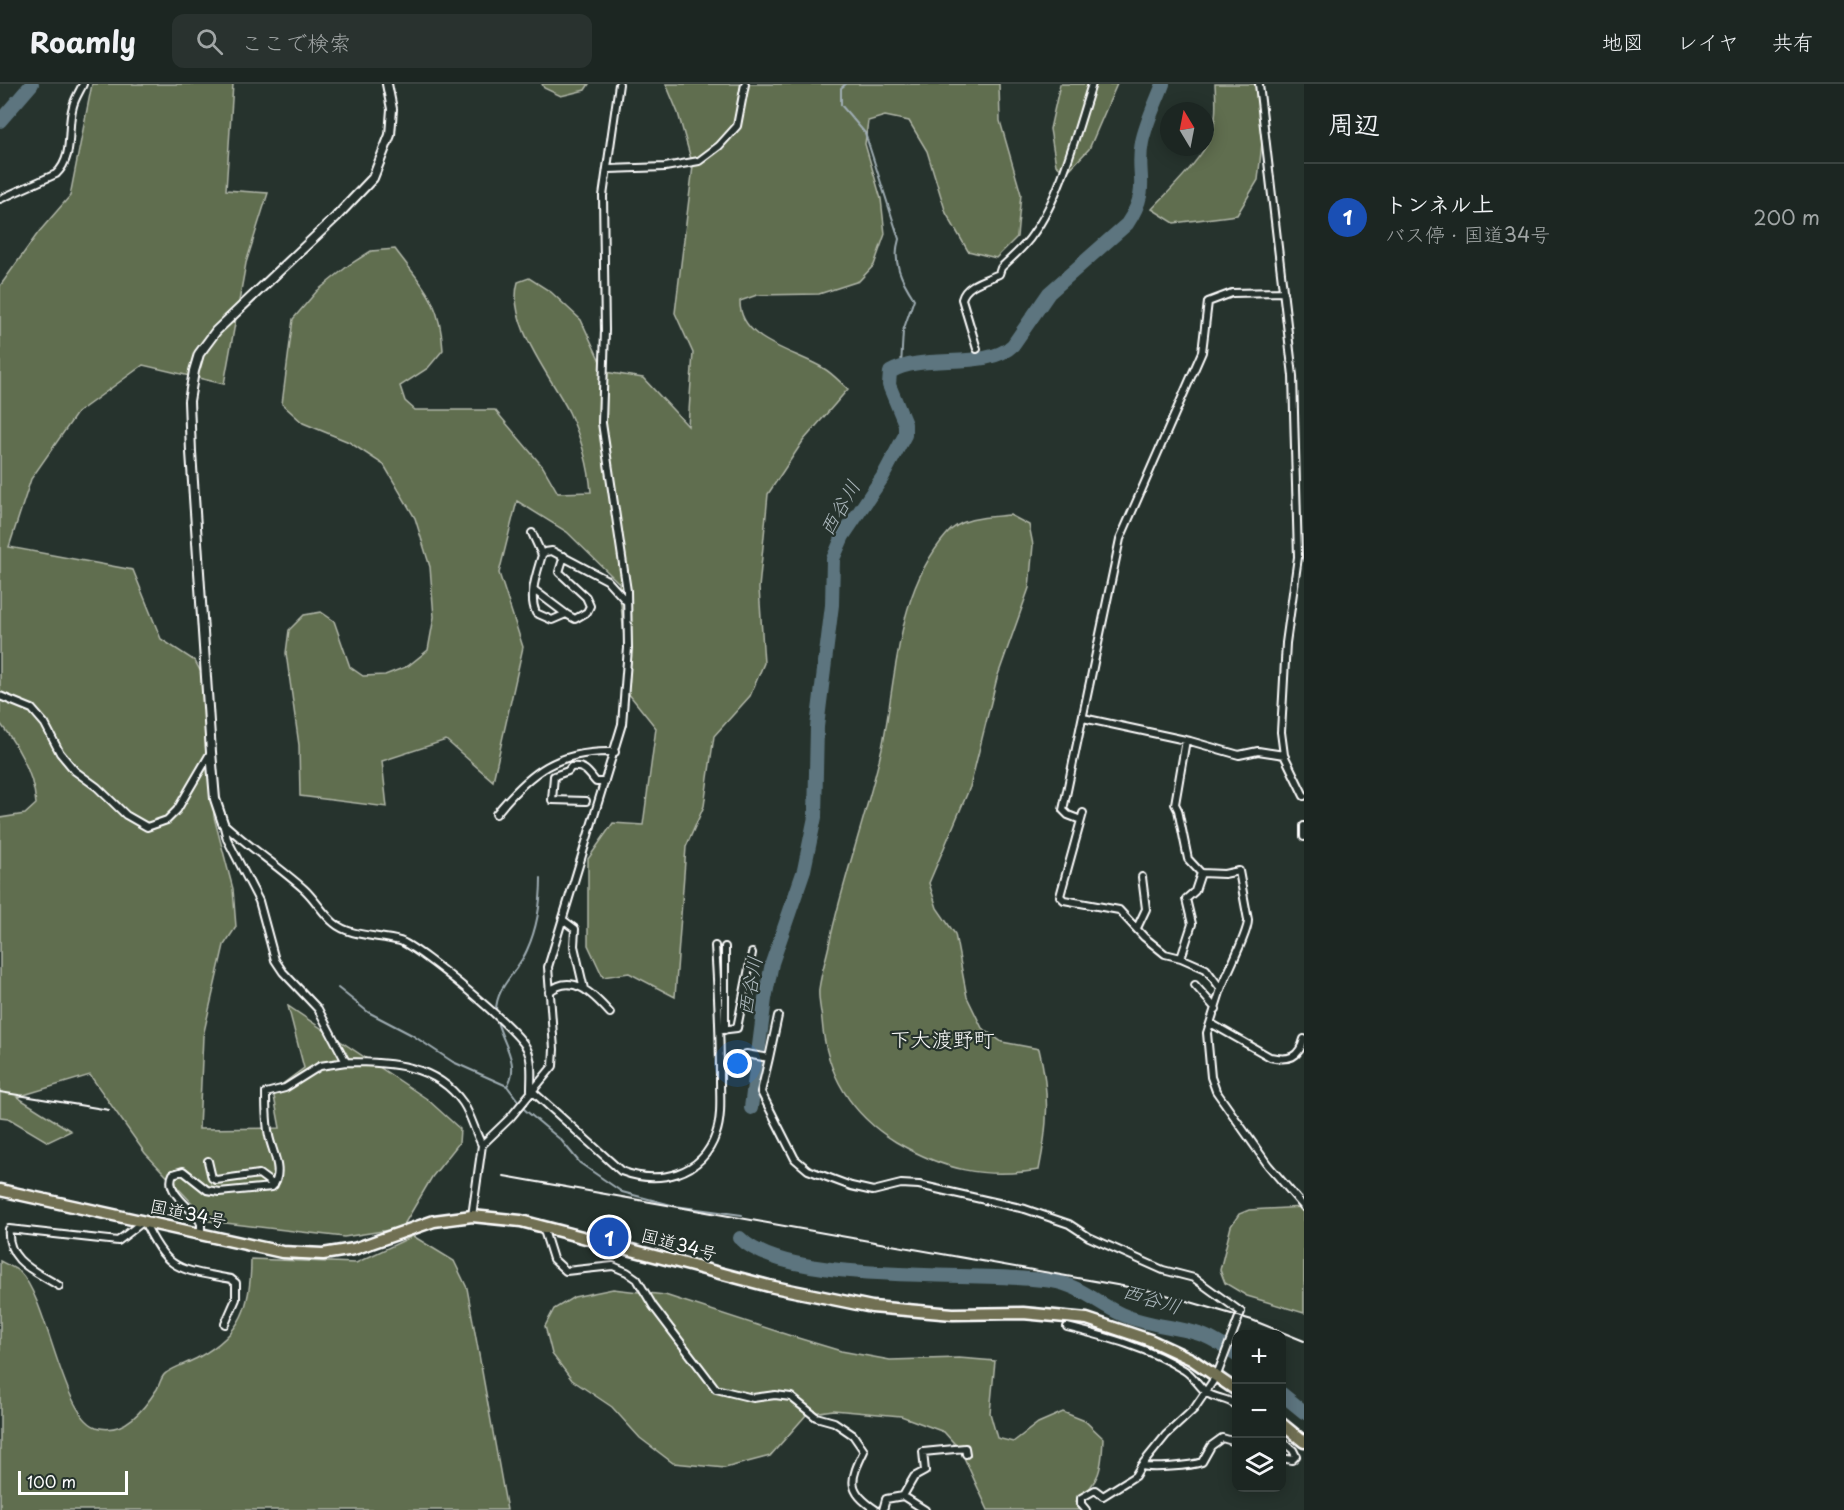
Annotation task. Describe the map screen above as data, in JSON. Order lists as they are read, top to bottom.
{
  "streets": {
    "highway": ["国道34号"]
  },
  "districts": ["下大渡野町"],
  "water": ["西谷川"],
  "scale_bar": "100 m",
  "north": "top",
  "page": {
    "header": "Roamly",
    "search": "ここで検索",
    "nav": ["地図", "レイヤ", "共有"],
    "heading": "周辺",
    "list": [
      {
        "mark": "1",
        "name": "トンネル上",
        "note": "バス停 · 国道34号",
        "value": "200 m"
      }
    ],
    "pins": "1",
    "map_buttons": ["+", "−"],
    "scale": "100 m"
  }
}
